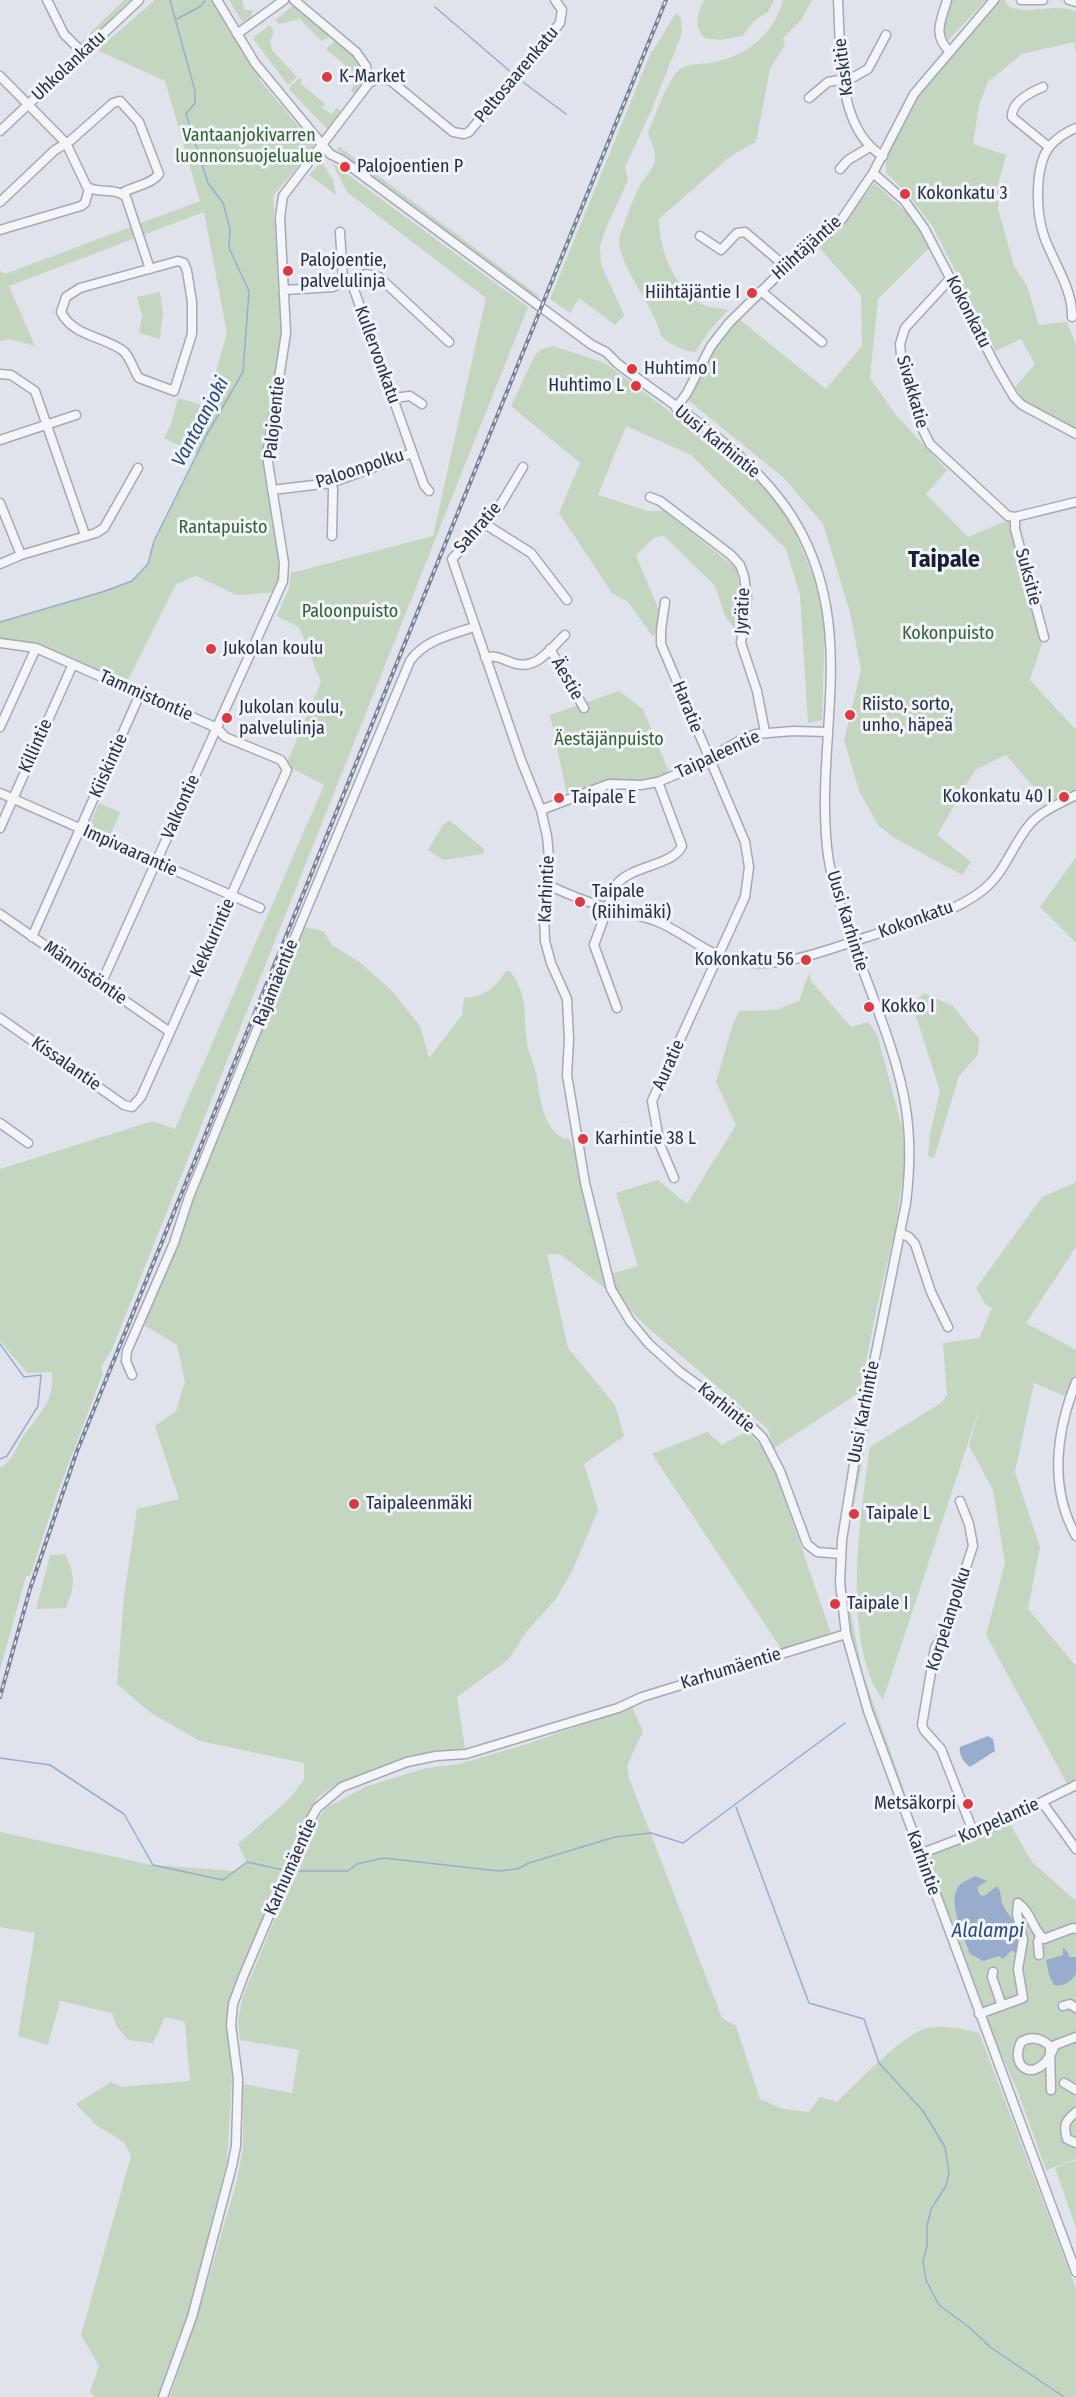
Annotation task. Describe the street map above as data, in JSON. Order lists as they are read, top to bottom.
{
  "streets": {
    "street": [
      "Uhkolankatu",
      "Kaskitie",
      "Peltosaarenkatu",
      "Hiihtäjäntie",
      "Kokonkatu",
      "Kullervonkatu",
      "Sivakkatie",
      "Palojoentie",
      "Uusi Karhintie",
      "Paloonpolku",
      "Sahratie",
      "Suksitie",
      "Jyrätie",
      "Äestie",
      "Tammistontie",
      "Haratie",
      "Killintie",
      "Taipaleentie",
      "Kiiskintie",
      "Valkontie",
      "Impivaarantie",
      "Karhintie",
      "Kekkurintie",
      "Männistöntie",
      "Rajamäentie",
      "Kissalantie",
      "Auratie",
      "Korpelanpolku",
      "Karhumäentie",
      "Korpelantie"
    ]
  },
  "crossings": [
    ["Kaskitie", "Hiihtäjäntie"],
    ["Peltosaarenkatu", "Palojoentie"],
    ["Hiihtäjäntie", "Kokonkatu"],
    ["Hiihtäjäntie", "Uusi Karhintie"],
    ["Kokonkatu", "Sivakkatie"],
    ["Kokonkatu", "Uusi Karhintie"],
    ["Kokonkatu", "Karhintie"],
    ["Kokonkatu", "Auratie"],
    ["Kullervonkatu", "Paloonpolku"],
    ["Sivakkatie", "Suksitie"],
    ["Palojoentie", "Uusi Karhintie"],
    ["Palojoentie", "Paloonpolku"],
    ["Palojoentie", "Tammistontie"],
    ["Palojoentie", "Valkontie"],
    ["Uusi Karhintie", "Taipaleentie"],
    ["Uusi Karhintie", "Karhintie"],
    ["Sahratie", "Karhintie"],
    ["Jyrätie", "Taipaleentie"],
    ["Äestie", "Karhintie"],
    ["Tammistontie", "Killintie"],
    ["Tammistontie", "Kiiskintie"],
    ["Tammistontie", "Valkontie"],
    ["Tammistontie", "Kekkurintie"],
    ["Haratie", "Taipaleentie"],
    ["Haratie", "Auratie"],
    ["Killintie", "Impivaarantie"],
    ["Taipaleentie", "Karhintie"],
    ["Kiiskintie", "Impivaarantie"],
    ["Kiiskintie", "Männistöntie"],
    ["Valkontie", "Impivaarantie"],
    ["Valkontie", "Männistöntie"],
    ["Impivaarantie", "Kekkurintie"],
    ["Karhintie", "Rajamäentie"],
    ["Karhintie", "Karhumäentie"],
    ["Karhintie", "Korpelantie"],
    ["Kekkurintie", "Männistöntie"],
    ["Kekkurintie", "Kissalantie"],
    ["Korpelanpolku", "Korpelantie"]
  ],
  "districts": ["Taipale"],
  "water": ["Vantaanjoki", "Alalampi"],
  "parks": [
    "Vantaanjokivarren luonnonsuojelualue",
    "Rantapuisto",
    "Paloonpuisto",
    "Kokonpuisto",
    "Äestäjänpuisto"
  ],
  "places": [
    "K-Market",
    "Palojoentien P",
    "Kokonkatu 3",
    "Palojoentie, palvelulinja",
    "Hiihtäjäntie I",
    "Huhtimo I",
    "Huhtimo L",
    "Jukolan koulu",
    "Riisto, sorto, unho, häpeä",
    "Jukolan koulu, palvelulinja",
    "Kokonkatu 40 I",
    "Taipale E",
    "Taipale (Riihimäki)",
    "Kokonkatu 56",
    "Kokko I",
    "Karhintie 38 L",
    "Taipaleenmäki",
    "Taipale L",
    "Taipale I",
    "Metsäkorpi"
  ]
}
